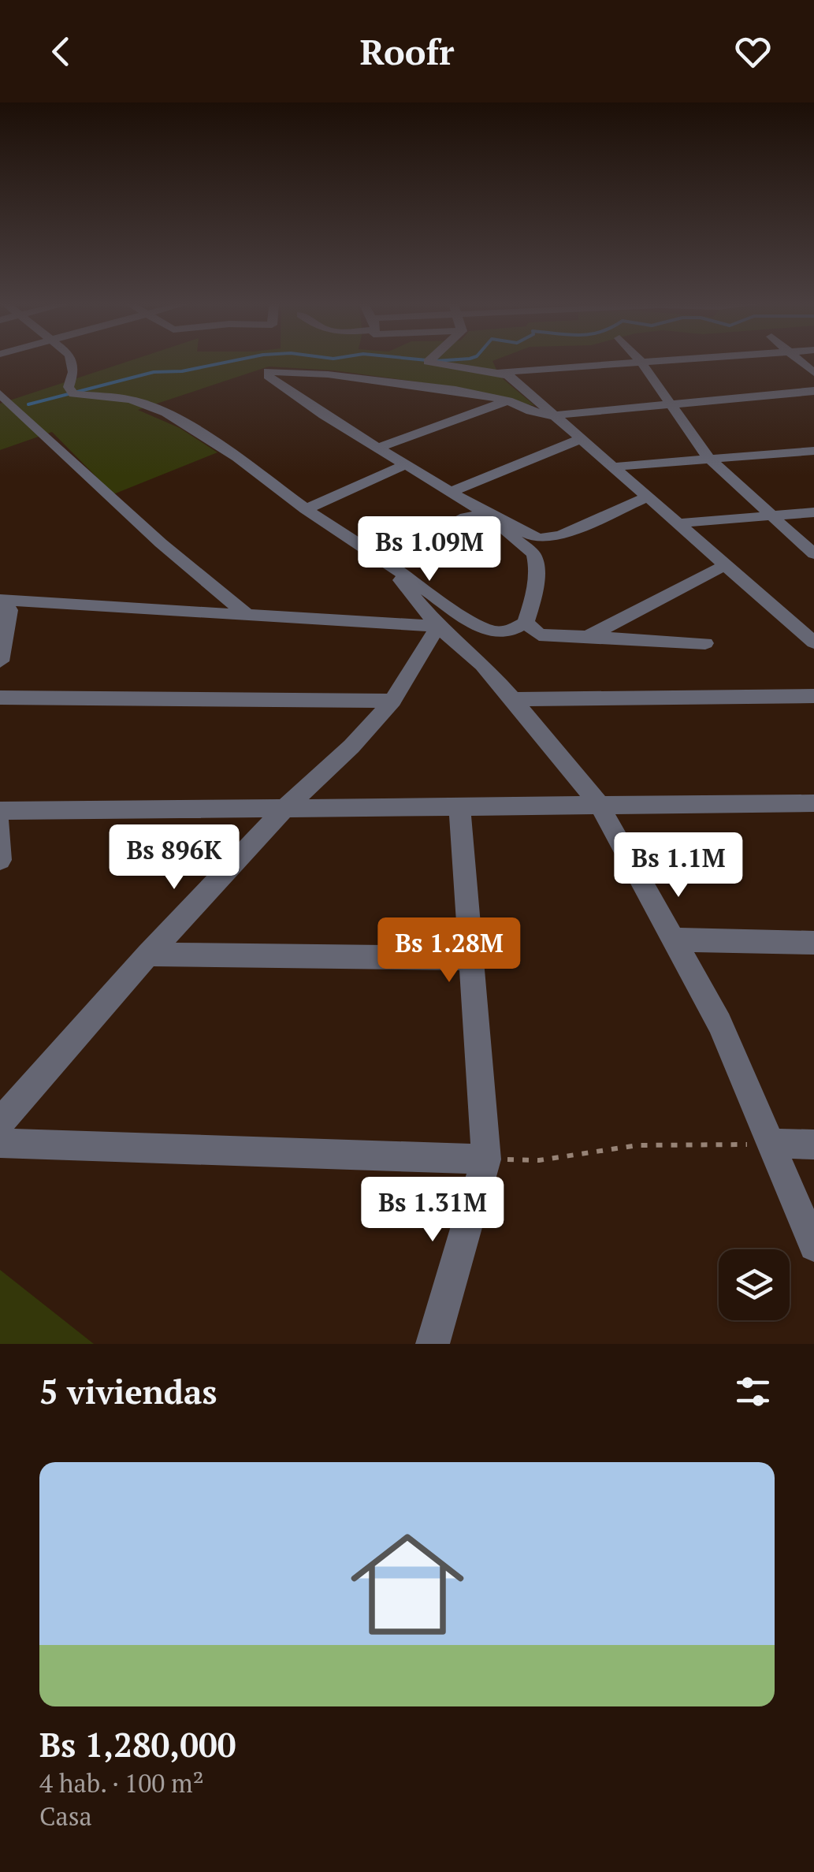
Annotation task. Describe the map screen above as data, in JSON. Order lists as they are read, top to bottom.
{
  "page": {
    "header": "Roofr",
    "price": [
      "Bs 1.09M",
      "Bs 896K",
      "Bs 1.1M",
      "Bs 1.28M",
      "Bs 1.31M"
    ],
    "heading": "5 viviendas",
    "list": [
      {
        "name": "Bs 1,280,000",
        "note": "4 hab. · 100 m² · Casa"
      }
    ]
  }
}
